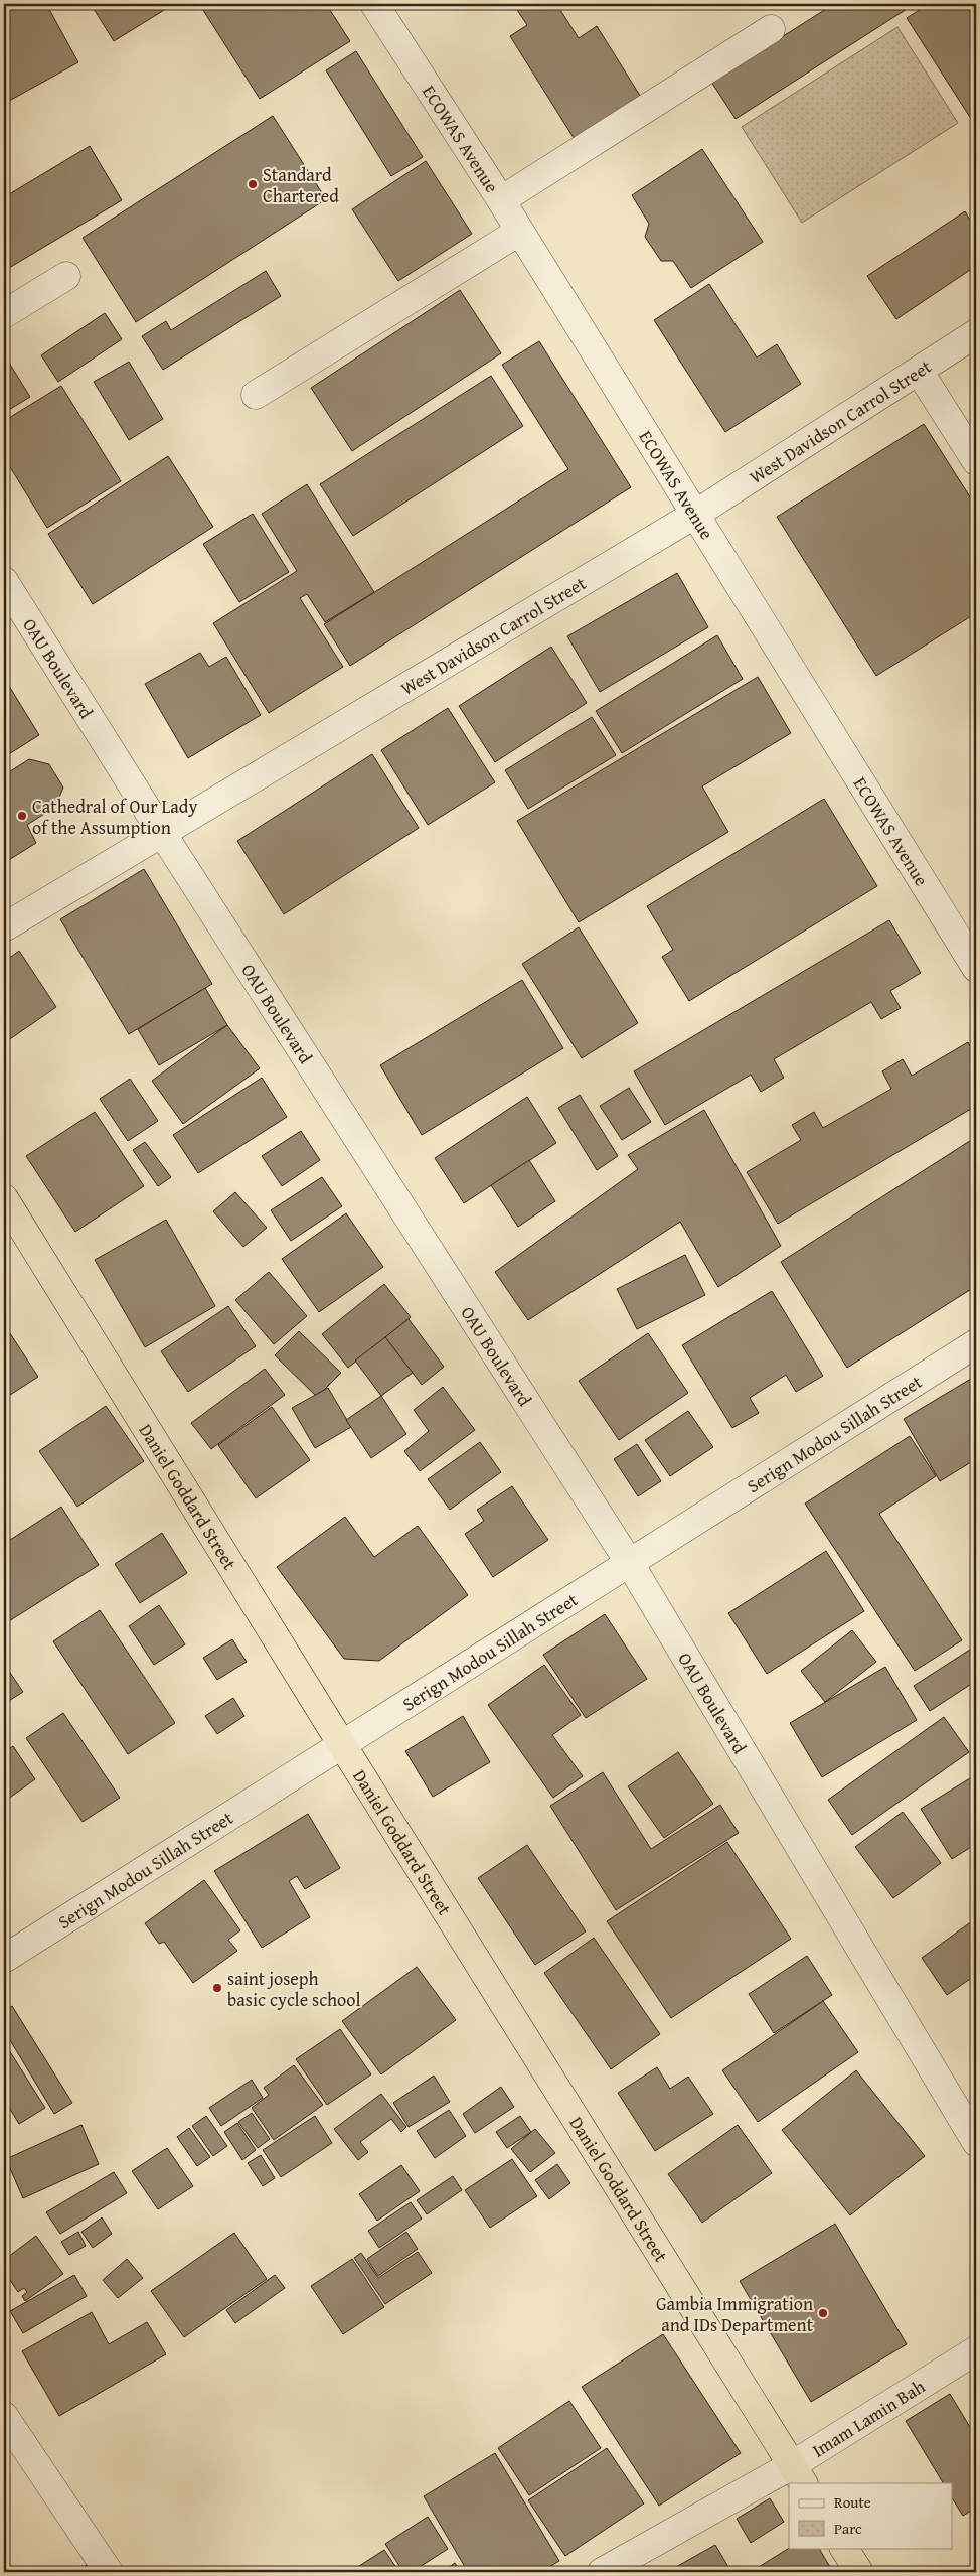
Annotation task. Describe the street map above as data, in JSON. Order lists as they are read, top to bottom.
{
  "streets": {
    "highway": ["Daniel Goddard Street"],
    "street": [
      "ECOWAS Avenue",
      "West Davidson Carrol Street",
      "OAU Boulevard",
      "Serign Modou Sillah Street",
      "Imam Lamin Bah"
    ]
  },
  "crossings": [
    ["ECOWAS Avenue", "West Davidson Carrol Street"],
    ["West Davidson Carrol Street", "OAU Boulevard"],
    ["OAU Boulevard", "Serign Modou Sillah Street"],
    ["Serign Modou Sillah Street", "Daniel Goddard Street"],
    ["Daniel Goddard Street", "Imam Lamin Bah"]
  ],
  "places": [
    "Standard Chartered",
    "Cathedral of Our Lady of the Assumption",
    "saint joseph basic cycle school",
    "Gambia Immigration and IDs Department"
  ],
  "legend": ["Route", "Parc"]
}
